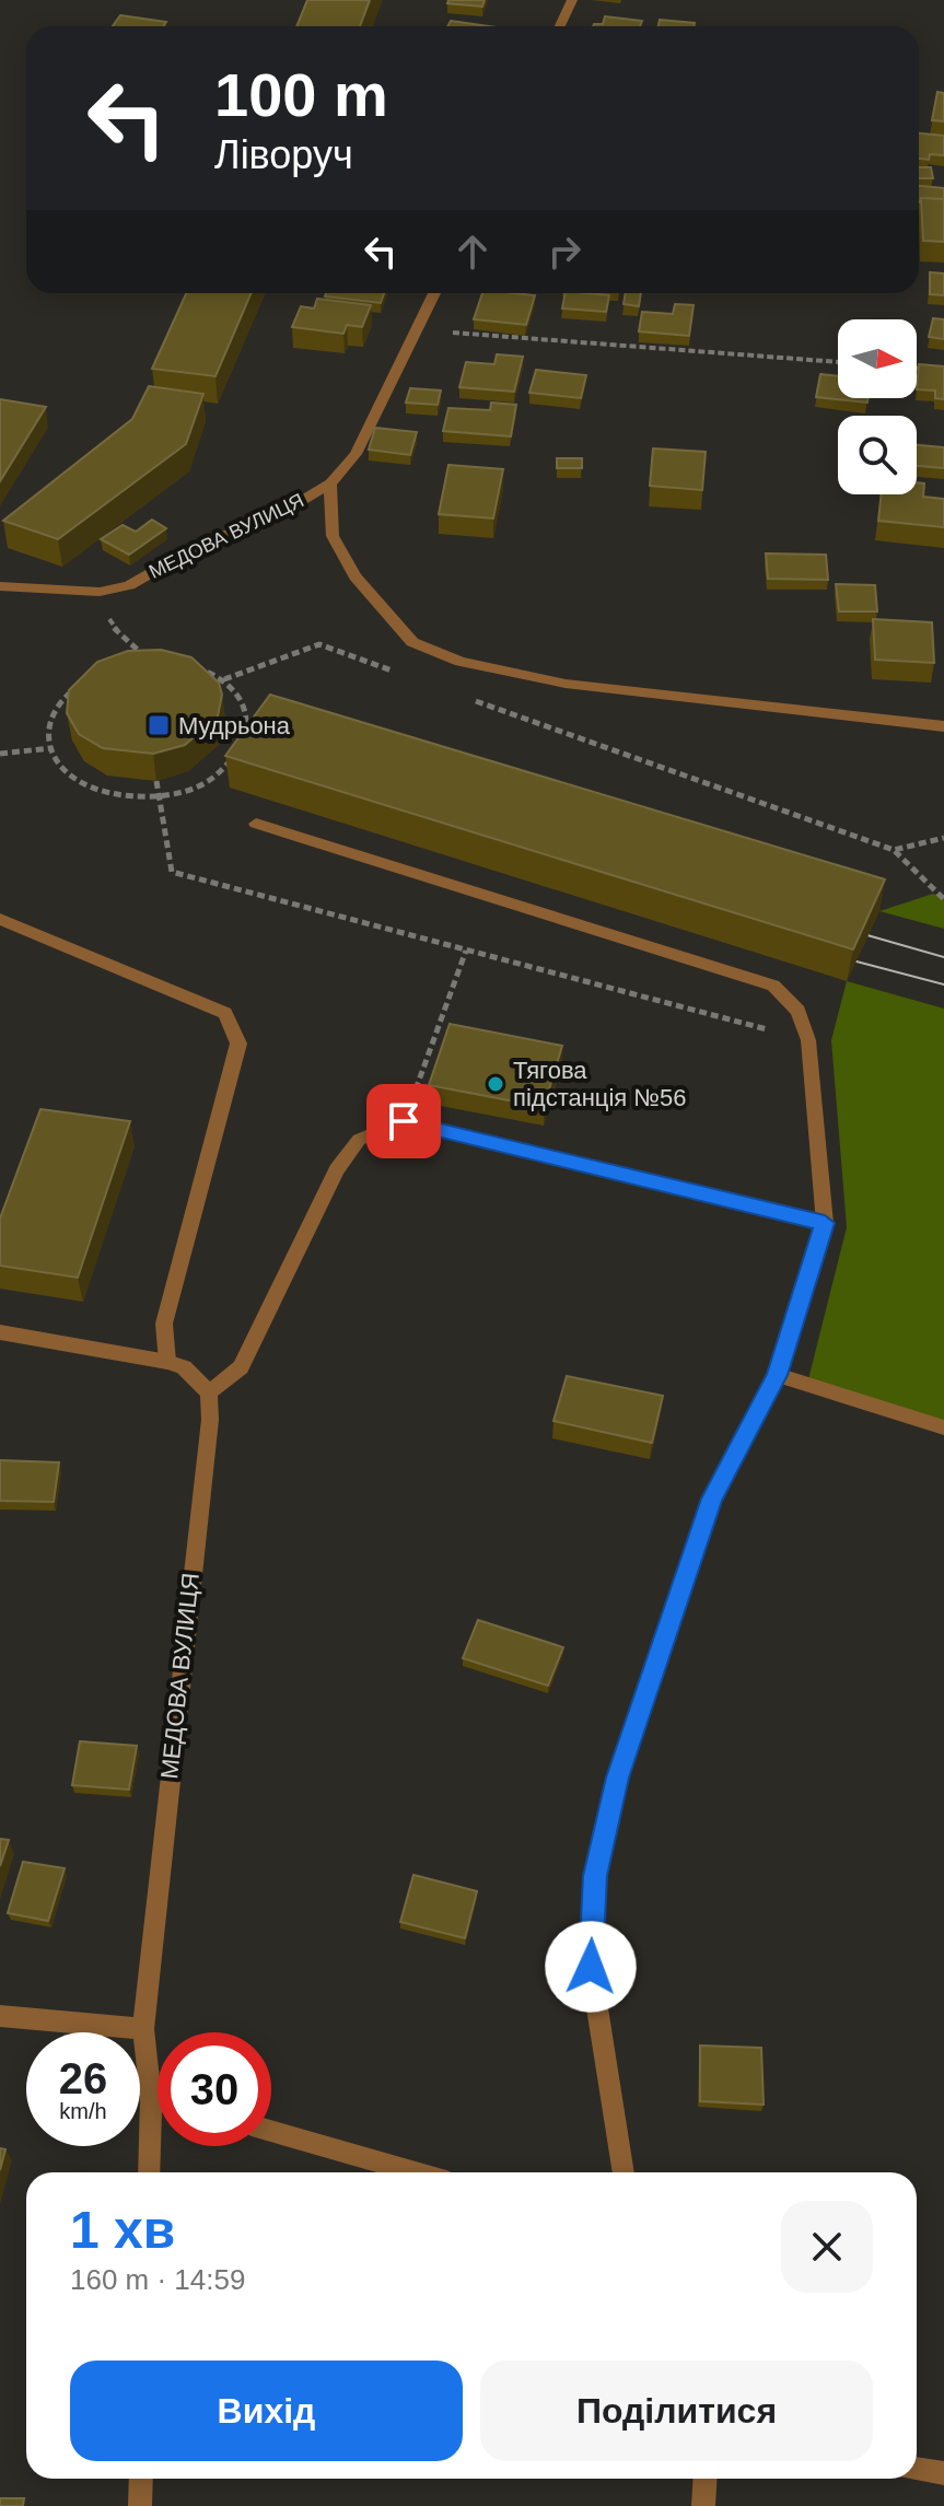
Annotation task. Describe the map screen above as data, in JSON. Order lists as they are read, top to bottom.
{
  "streets": {
    "street": ["МЕДОВА ВУЛИЦЯ"]
  },
  "places": {
    "transit": ["Мудрьона"],
    "other": ["Тягова підстанція №56"]
  },
  "north": "right",
  "page": {
    "turn": ["100 m", "Ліворуч"],
    "speed": "26 km/h",
    "limit": "30",
    "heading": ["1 хв", "160 m · 14:59"],
    "buttons": ["Вихід", "Поділитися"]
  }
}
